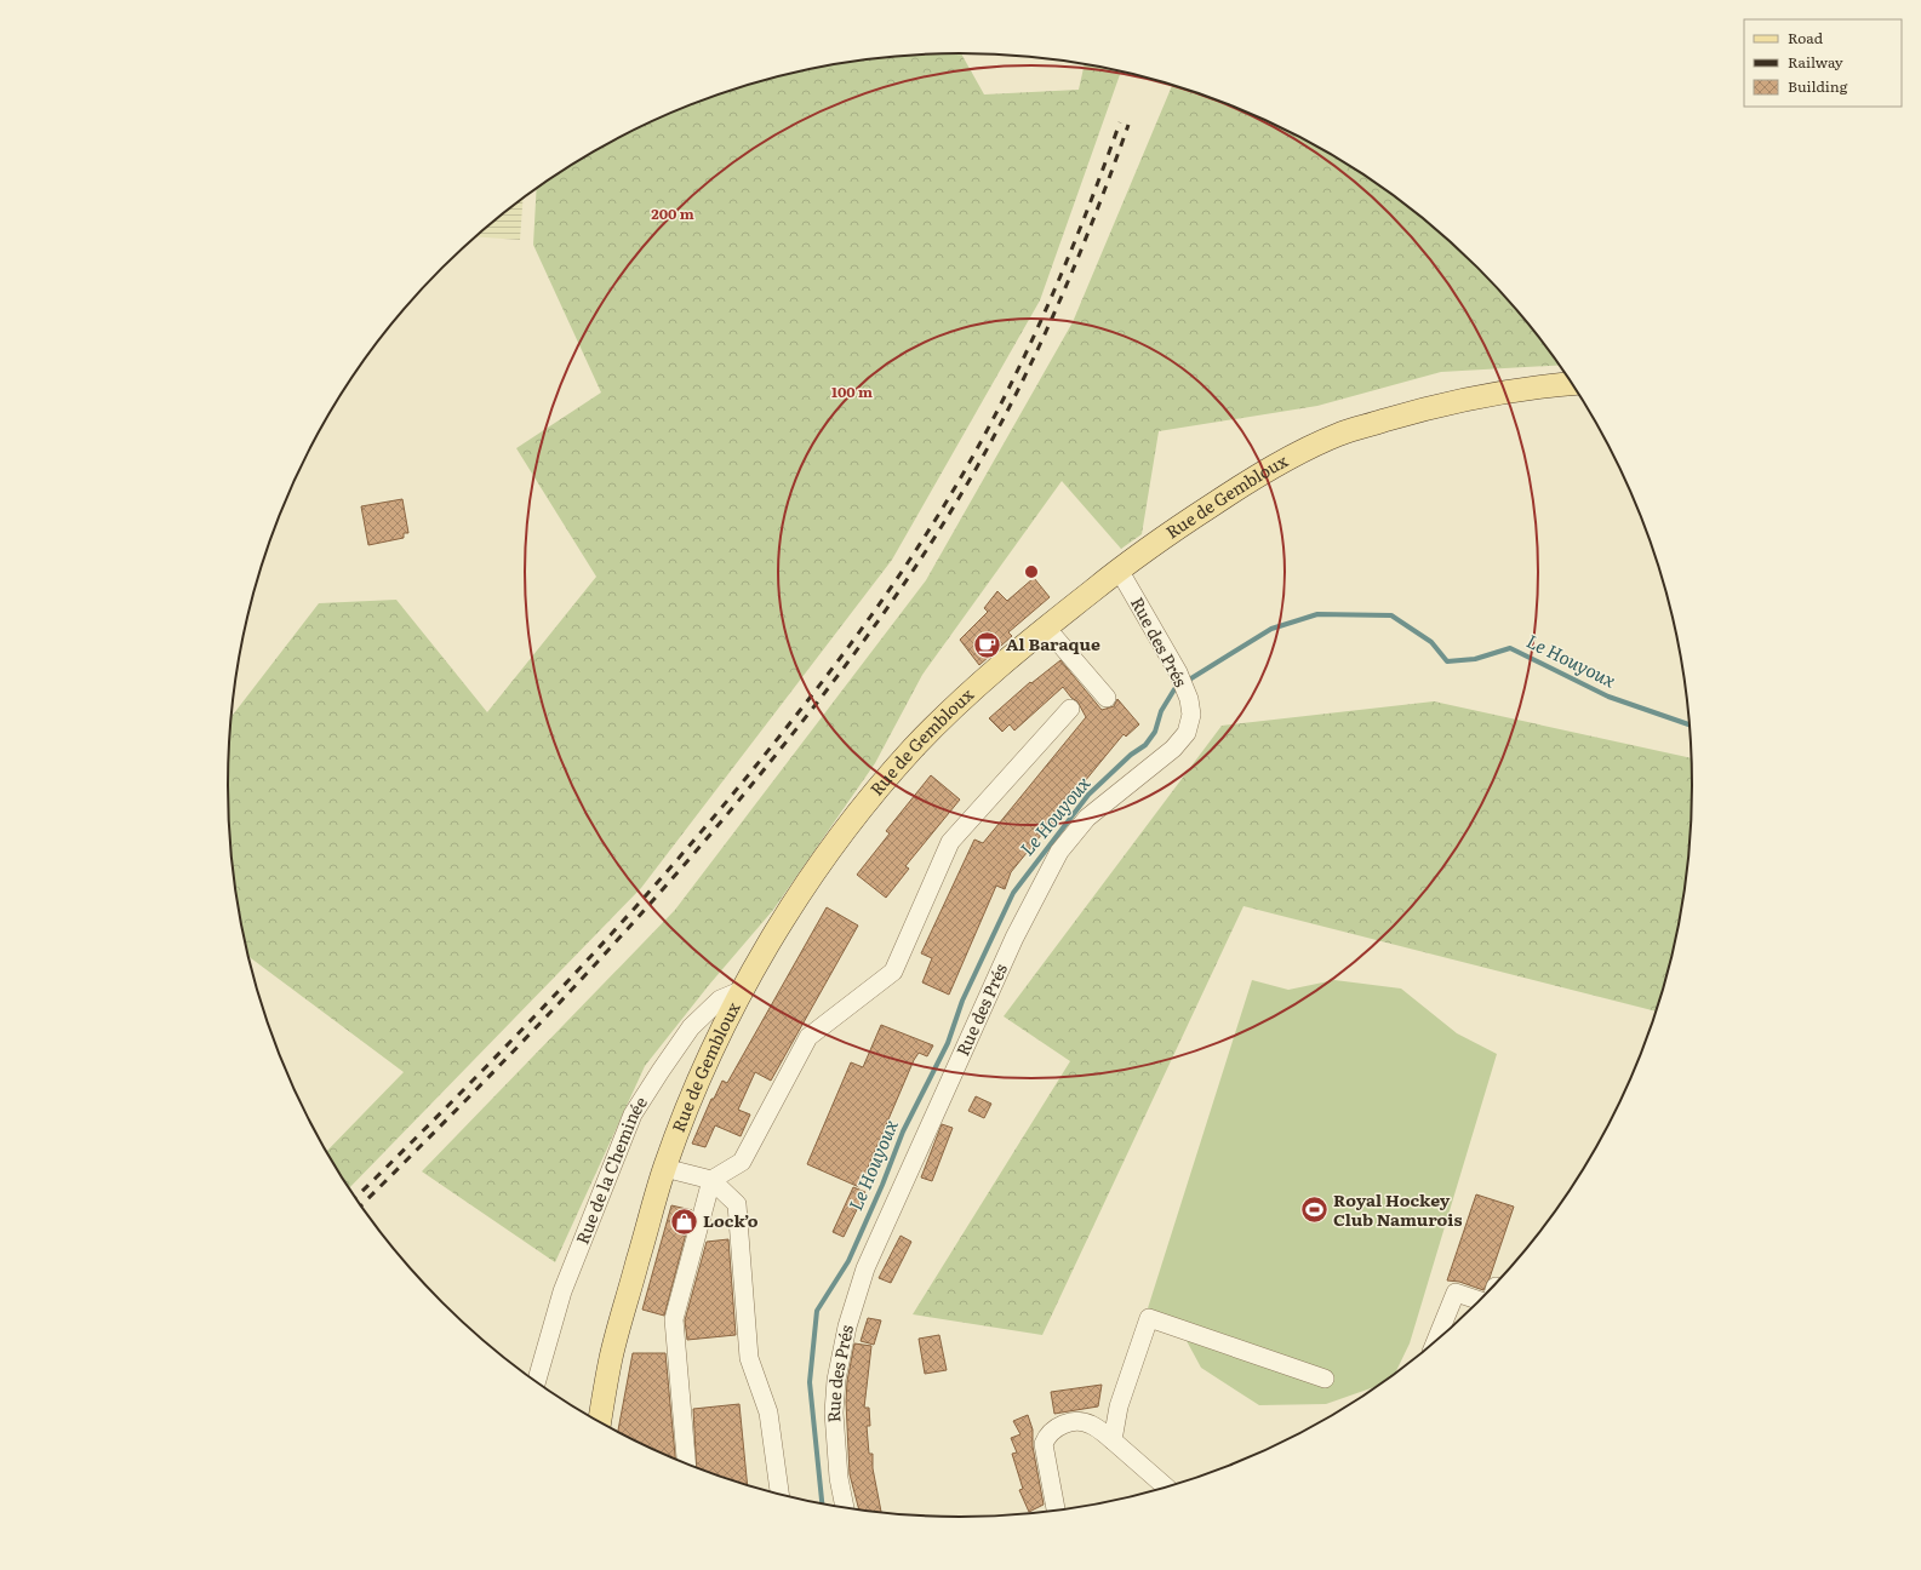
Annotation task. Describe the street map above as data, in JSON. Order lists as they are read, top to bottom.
{
  "streets": {
    "main road": ["Rue de Gembloux"],
    "street": ["Rue des Prés", "Rue de la Cheminée"]
  },
  "crossings": [
    ["Rue de Gembloux", "Rue des Prés"],
    ["Rue de Gembloux", "Rue de la Cheminée"]
  ],
  "water": ["Le Houyoux"],
  "places": {
    "cafe": ["Al Baraque"],
    "sports": ["Royal Hockey Club Namurois"],
    "shop": ["Lock’o"]
  },
  "legend": ["Road", "Railway", "Building"],
  "rings": ["200 m", "100 m"]
}
